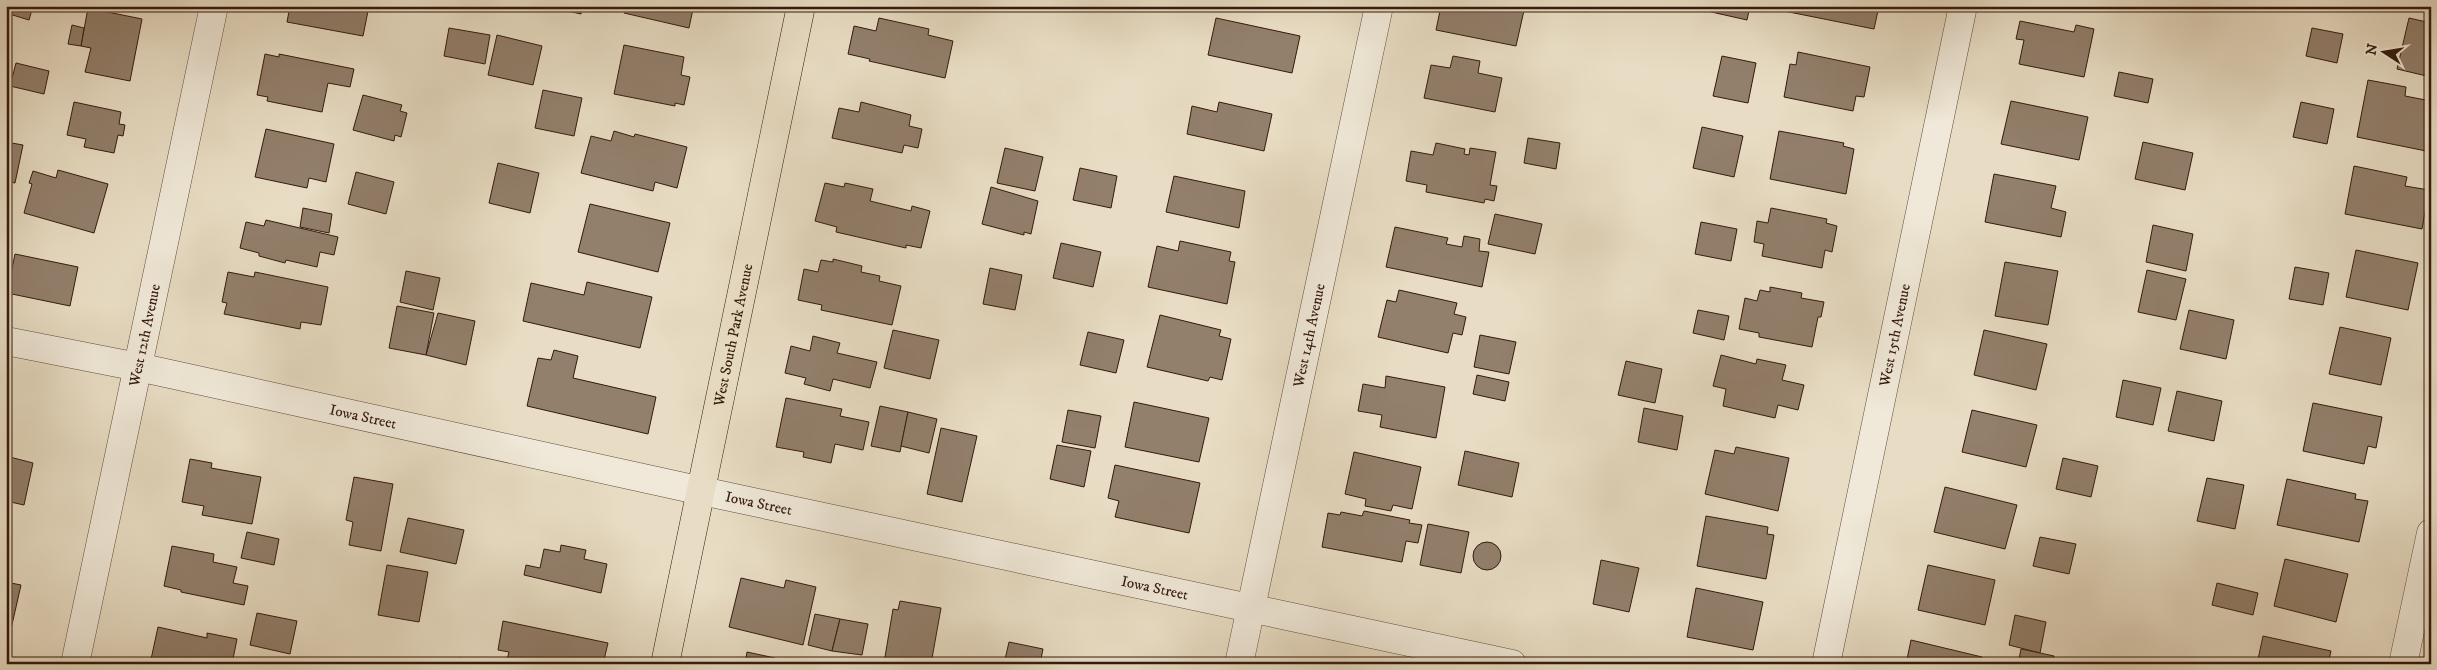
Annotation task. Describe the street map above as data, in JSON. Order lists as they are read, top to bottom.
{
  "streets": {
    "main road": ["West South Park Avenue"],
    "street": [
      "West 12th Avenue",
      "West 14th Avenue",
      "West 15th Avenue",
      "Iowa Street"
    ]
  },
  "crossings": [
    ["West 12th Avenue", "Iowa Street"],
    ["West South Park Avenue", "Iowa Street"],
    ["West 14th Avenue", "Iowa Street"]
  ],
  "north": "left"
}
